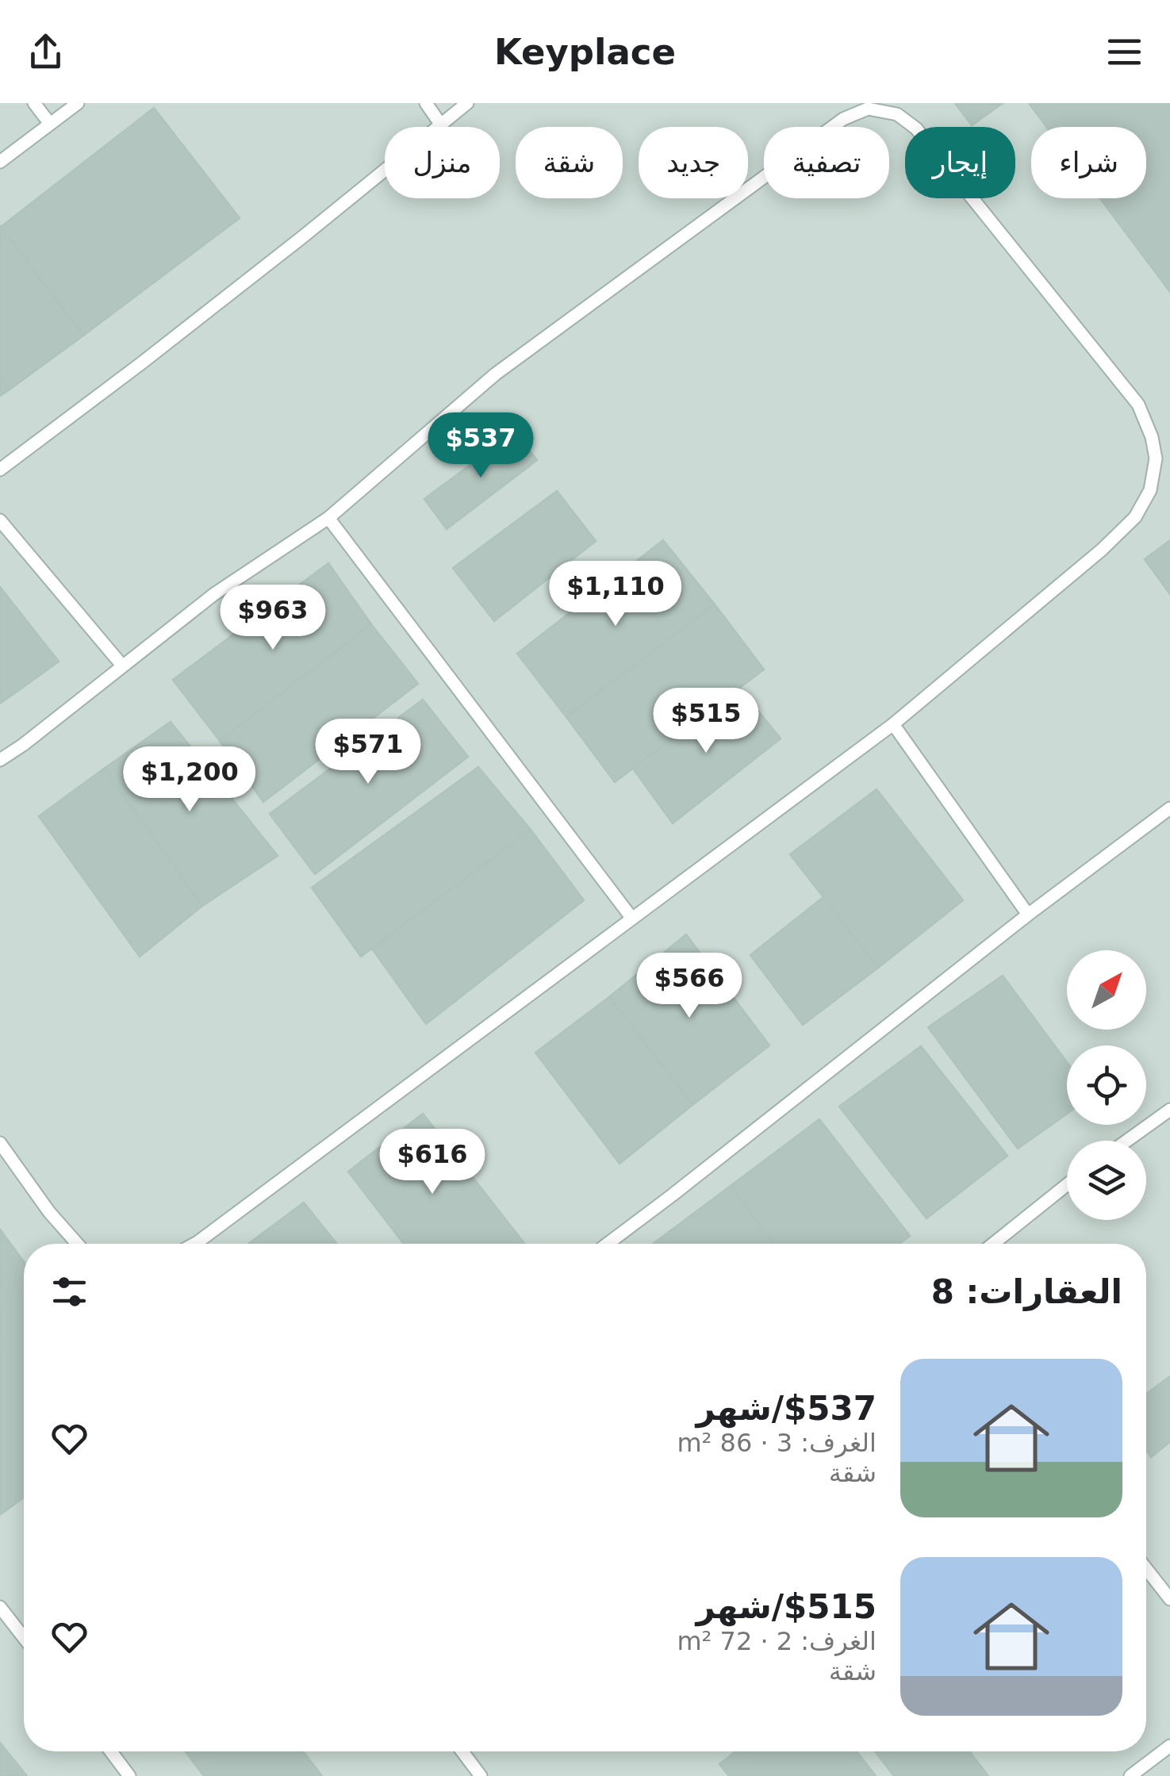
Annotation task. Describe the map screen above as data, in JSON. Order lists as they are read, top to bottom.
{
  "north": "top right",
  "page": {
    "header": "Keyplace",
    "chip": [
      "شراء",
      "إيجار",
      "تصفية",
      "جديد",
      "شقة",
      "منزل"
    ],
    "price": [
      "$537",
      "$1,110",
      "$963",
      "$515",
      "$571",
      "$1,200",
      "$566",
      "$616"
    ],
    "heading": "العقارات: 8",
    "list": [
      {
        "name": "$537/شهر",
        "note": "الغرف: 3 · 86 m² · شقة"
      },
      {
        "name": "$515/شهر",
        "note": "الغرف: 2 · 72 m² · شقة"
      }
    ]
  }
}
